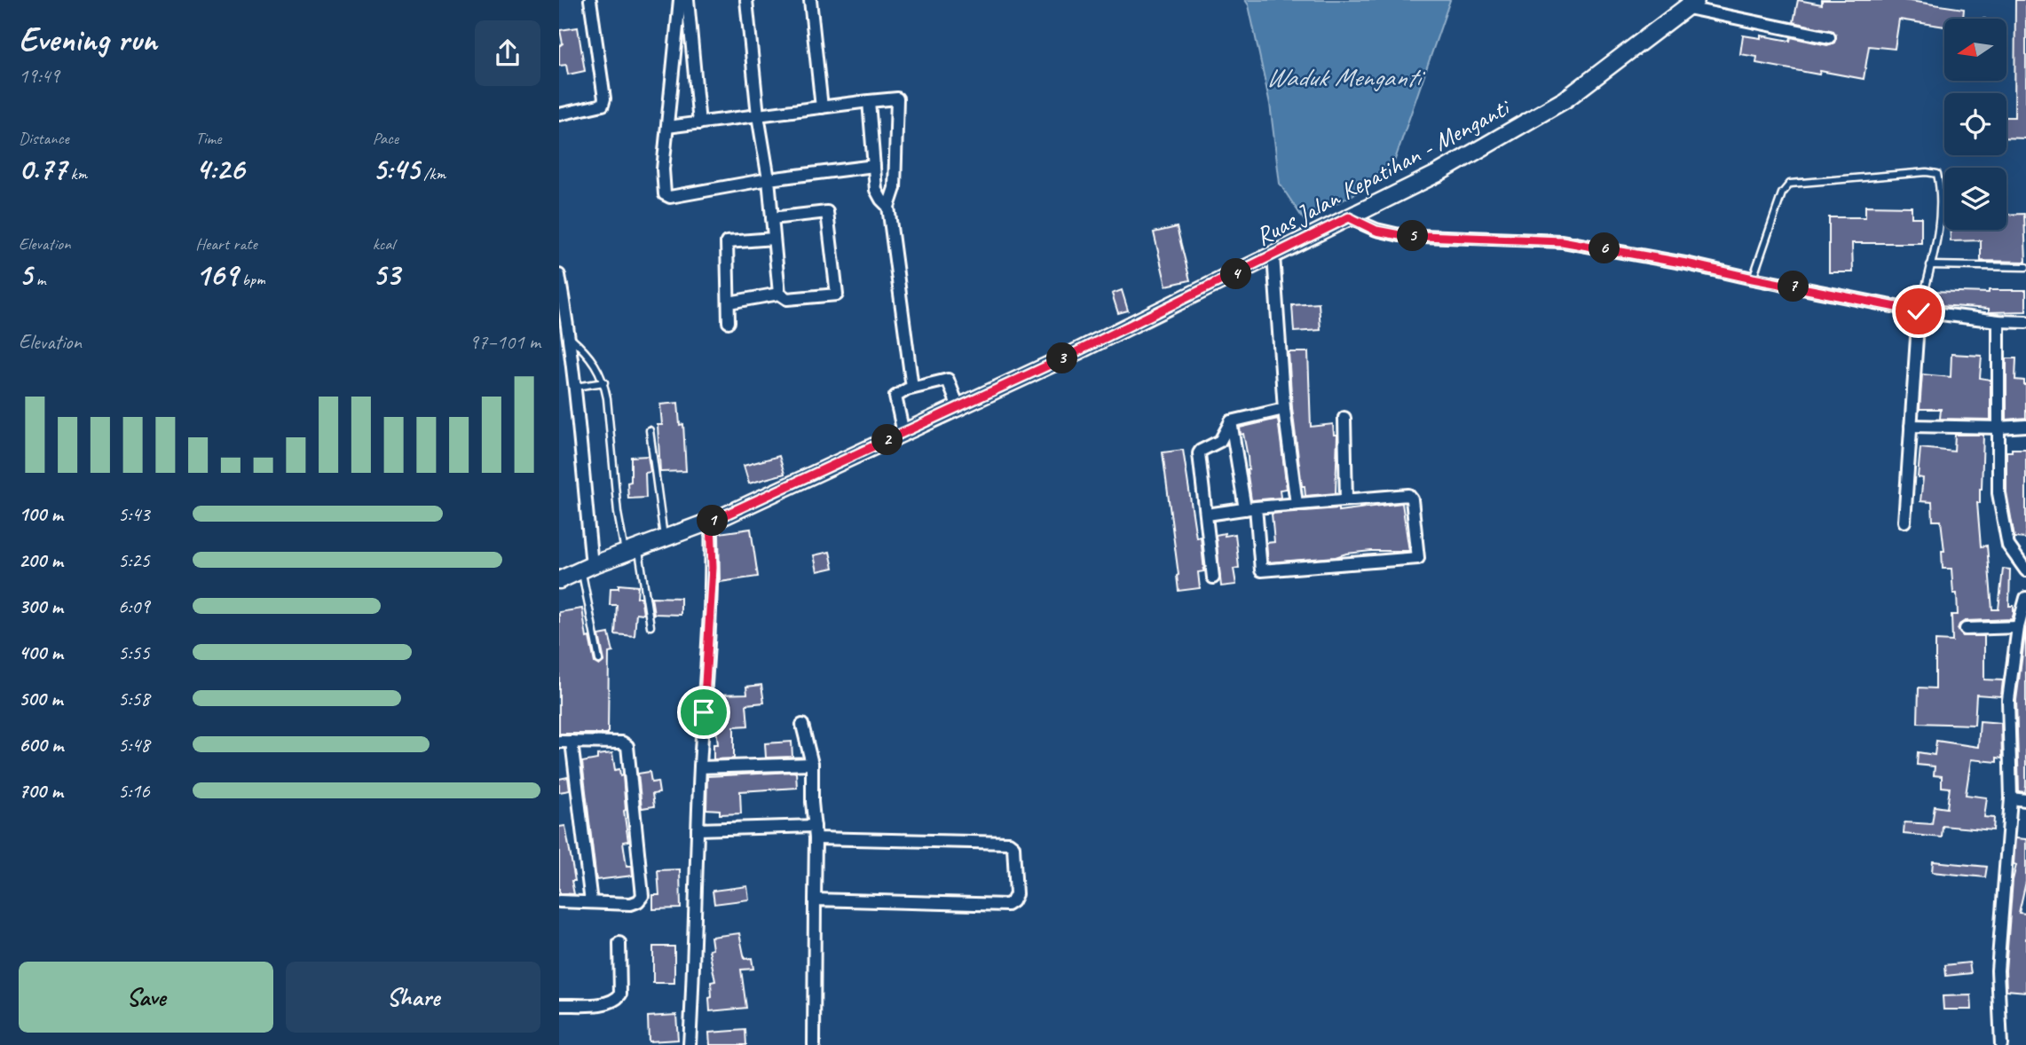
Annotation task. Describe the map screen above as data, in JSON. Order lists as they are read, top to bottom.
{
  "streets": {
    "main road": ["Ruas Jalan Kepatihan - Menganti"]
  },
  "water": ["Waduk Menganti"],
  "north": "left",
  "page": {
    "heading": ["Evening run", "19:49"],
    "stats": [
      ["Distance", "0.77 km"],
      ["Time", "4:26"],
      ["Pace", "5:45 /km"],
      ["Elevation", "5 m"],
      ["Heart rate", "169 bpm"],
      ["kcal", "53"]
    ],
    "pins": [
      "5",
      "6",
      "4",
      "7",
      "3",
      "2",
      "1"
    ],
    "chart": ["Elevation", "97–101 m"],
    "list": [
      {
        "name": "100 m",
        "note": "5:43"
      },
      {
        "name": "200 m",
        "note": "5:25"
      },
      {
        "name": "300 m",
        "note": "6:09"
      },
      {
        "name": "400 m",
        "note": "5:55"
      },
      {
        "name": "500 m",
        "note": "5:58"
      },
      {
        "name": "600 m",
        "note": "5:48"
      },
      {
        "name": "700 m",
        "note": "5:16"
      }
    ],
    "buttons": ["Save", "Share"]
  }
}
